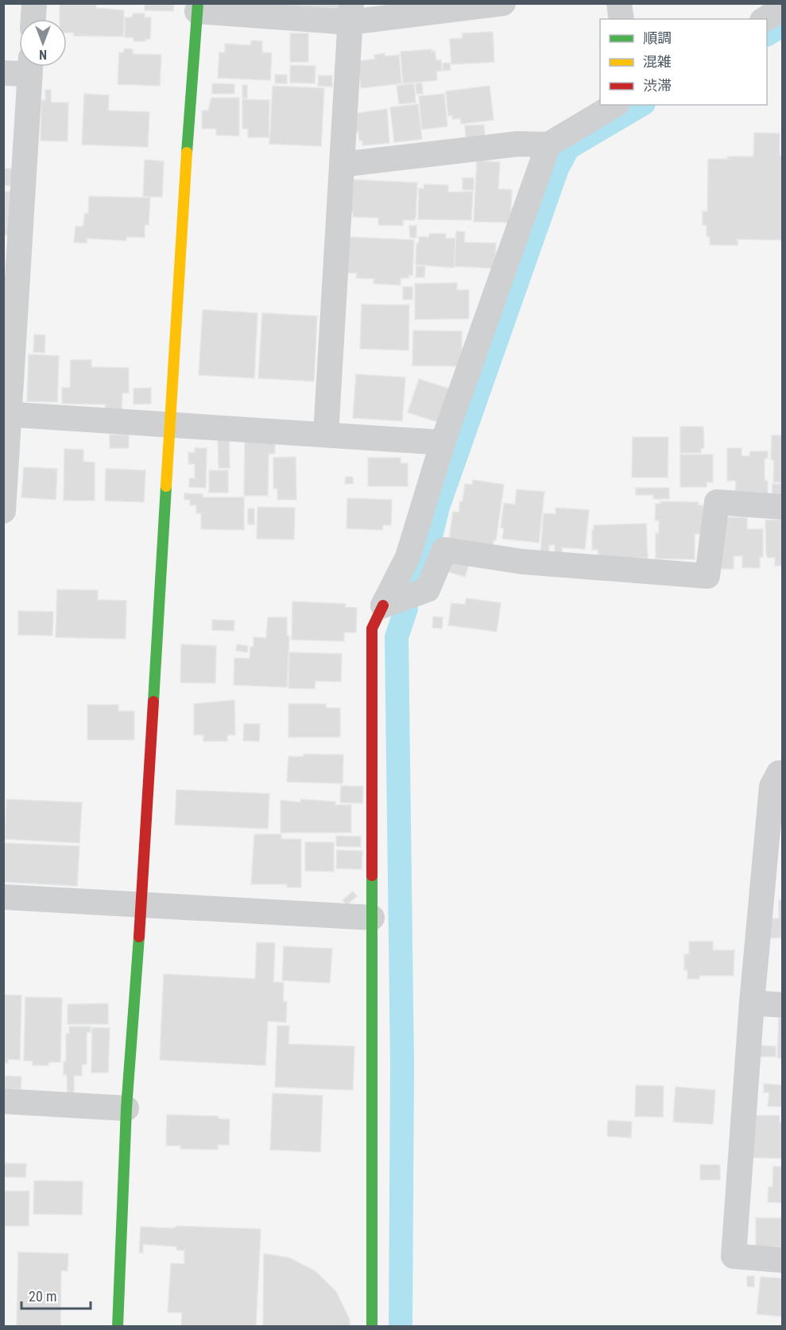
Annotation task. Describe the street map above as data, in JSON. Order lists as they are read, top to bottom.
{
  "legend": ["順調", "混雑", "渋滞"],
  "scale_bar": "20 m",
  "north": "bottom"
}
